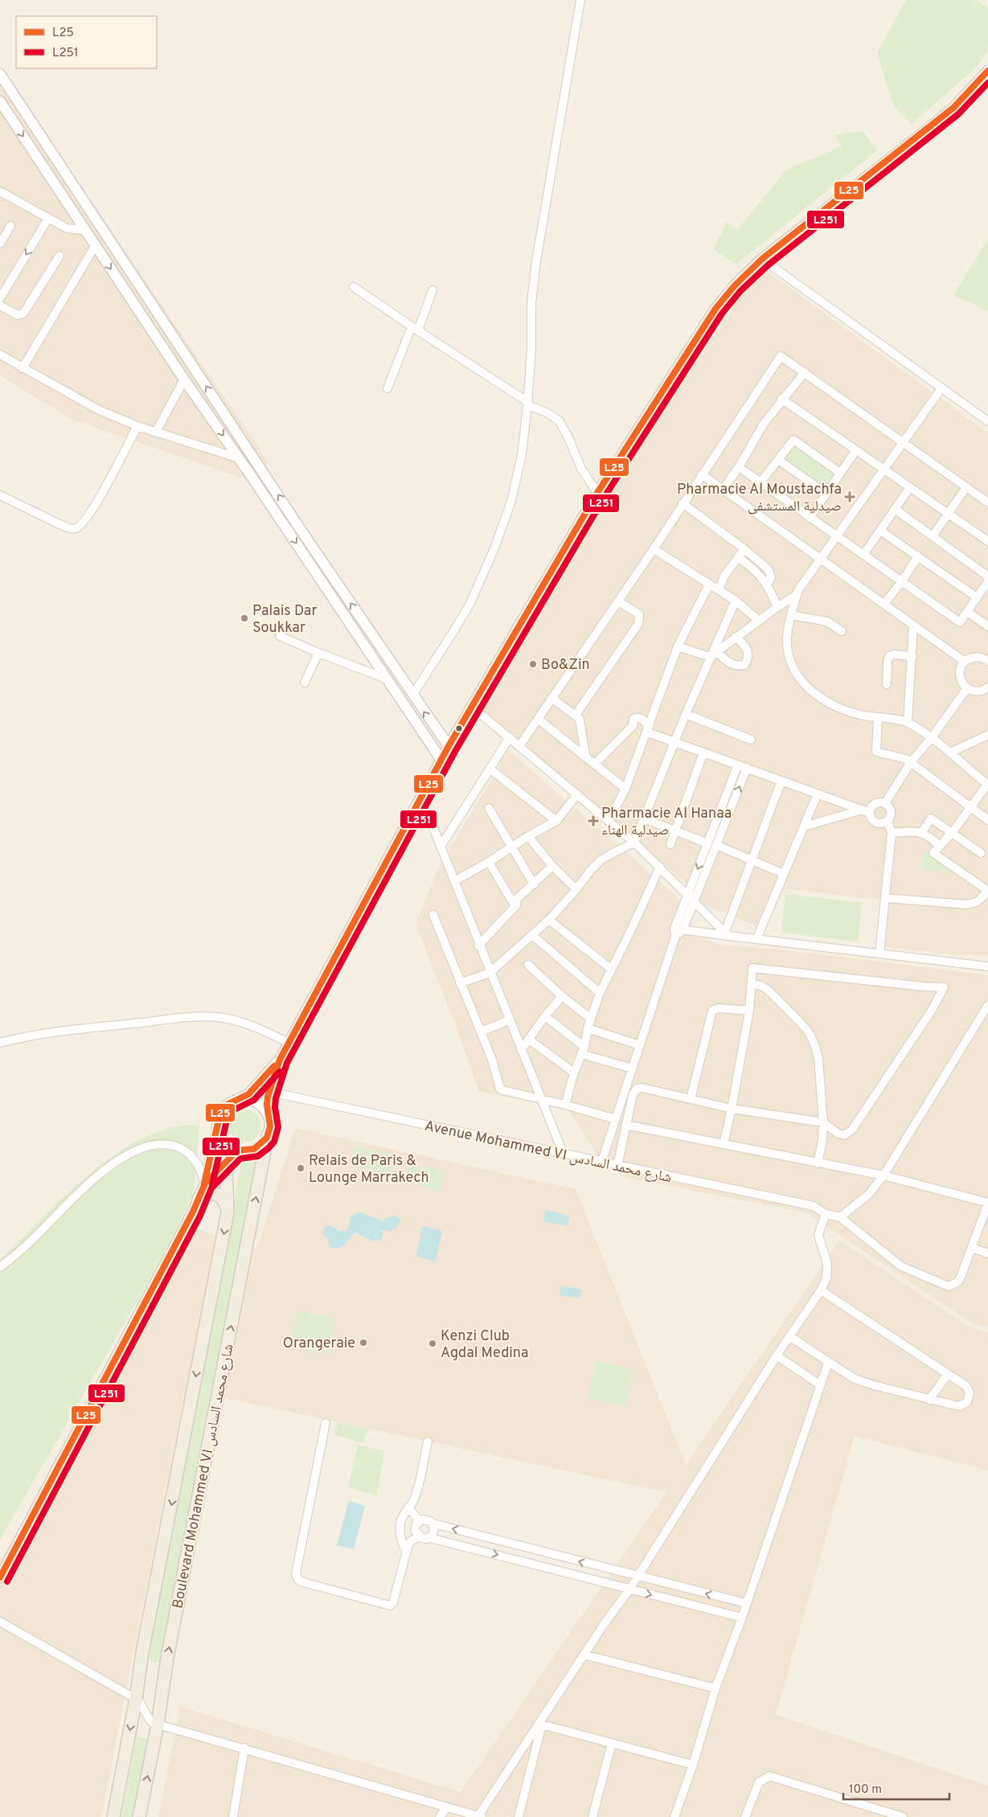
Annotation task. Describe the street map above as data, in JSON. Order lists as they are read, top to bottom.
{
  "streets": {
    "main road": ["Boulevard Mohammed VI شارع محمد السادس"],
    "street": ["Avenue Mohammed VI شارع محمد السادس"]
  },
  "places": {
    "health": ["Pharmacie Al Moustachfa صيدلية المستشفى", "Pharmacie Al Hanaa صيدلية الهناء"],
    "other": [
      "Palais Dar Soukkar",
      "Bo&Zin",
      "Relais de Paris & Lounge Marrakech",
      "Orangeraie",
      "Kenzi Club Agdal Medina"
    ]
  },
  "lines": ["transit line L25", "transit line L251"],
  "legend": ["L25", "L251"],
  "scale_bar": "100 m"
}
